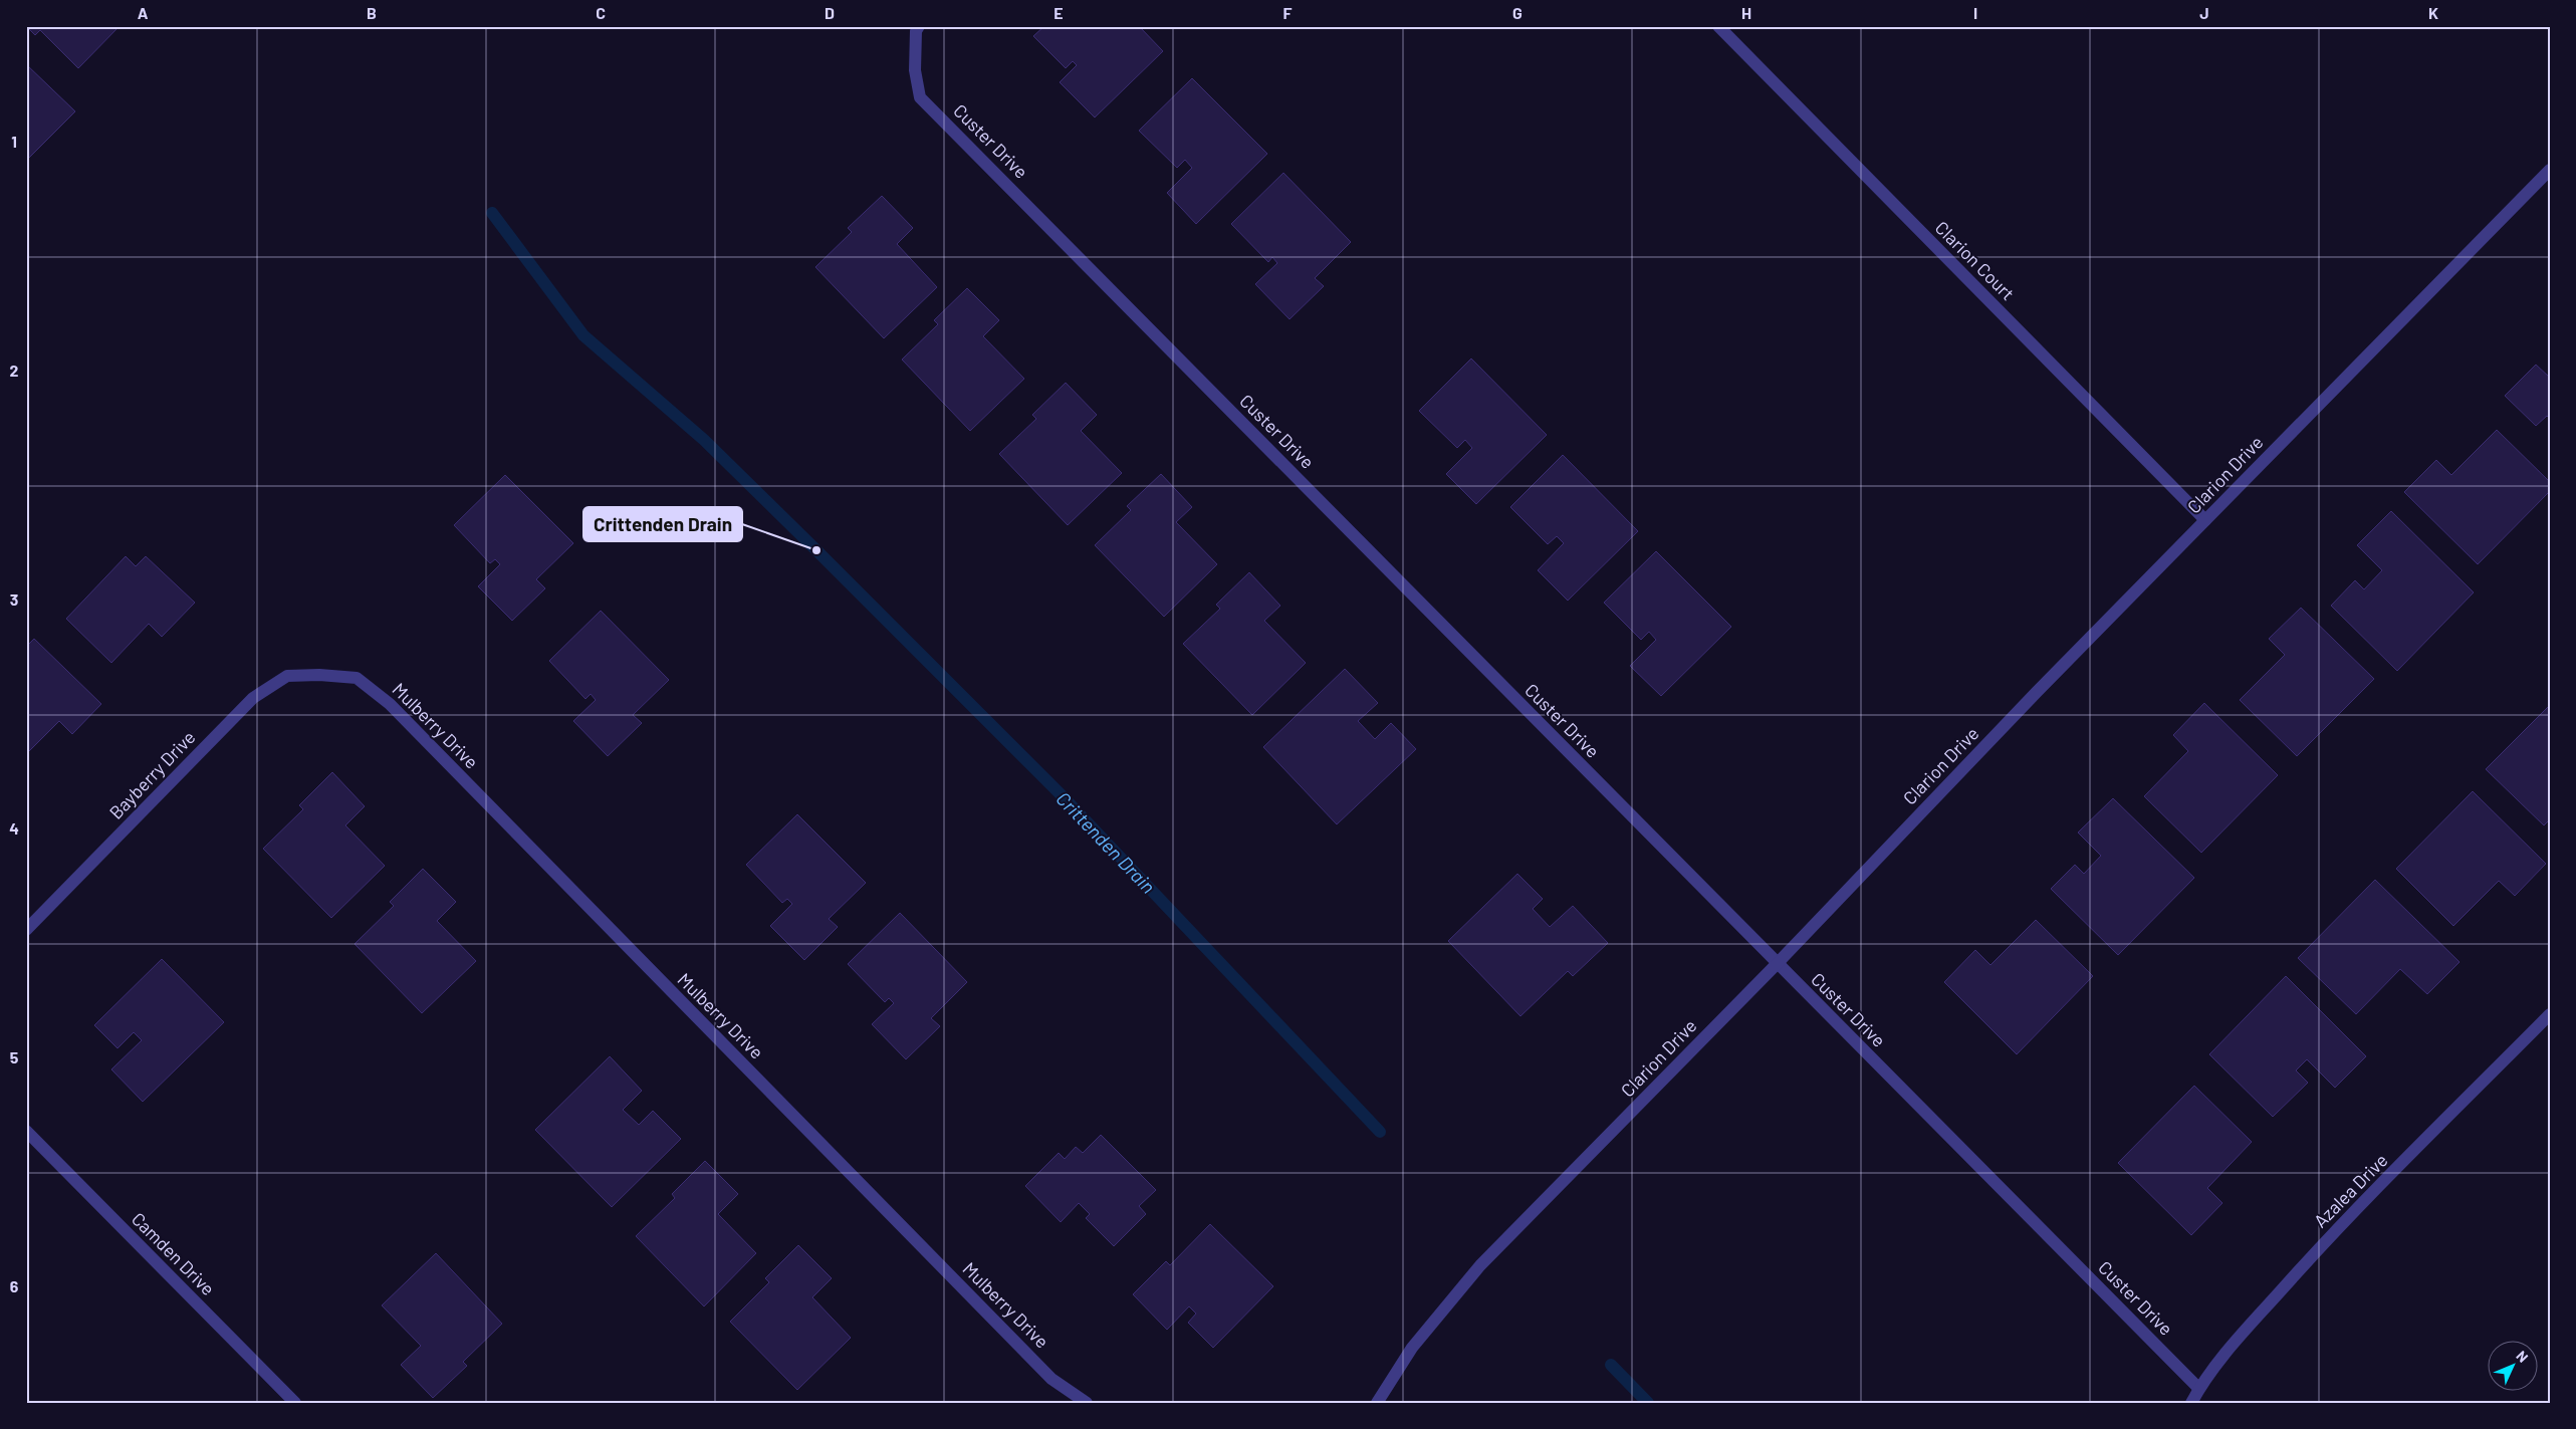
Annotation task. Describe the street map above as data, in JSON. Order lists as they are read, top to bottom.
{
  "streets": {
    "street": [
      "Custer Drive",
      "Clarion Court",
      "Clarion Drive",
      "Mulberry Drive",
      "Bayberry Drive",
      "Azalea Drive",
      "Camden Drive"
    ]
  },
  "crossings": [
    ["Custer Drive", "Clarion Drive"],
    ["Custer Drive", "Azalea Drive"],
    ["Clarion Court", "Clarion Drive"],
    ["Mulberry Drive", "Bayberry Drive"]
  ],
  "water": ["Crittenden Drain"],
  "places": ["Crittenden Drain"],
  "north": "top right",
  "grid": {
    "columns": [
      "A",
      "B",
      "C",
      "D",
      "E",
      "F",
      "G",
      "H",
      "I",
      "J",
      "K"
    ],
    "rows": [
      "1",
      "2",
      "3",
      "4",
      "5",
      "6"
    ]
  }
}
